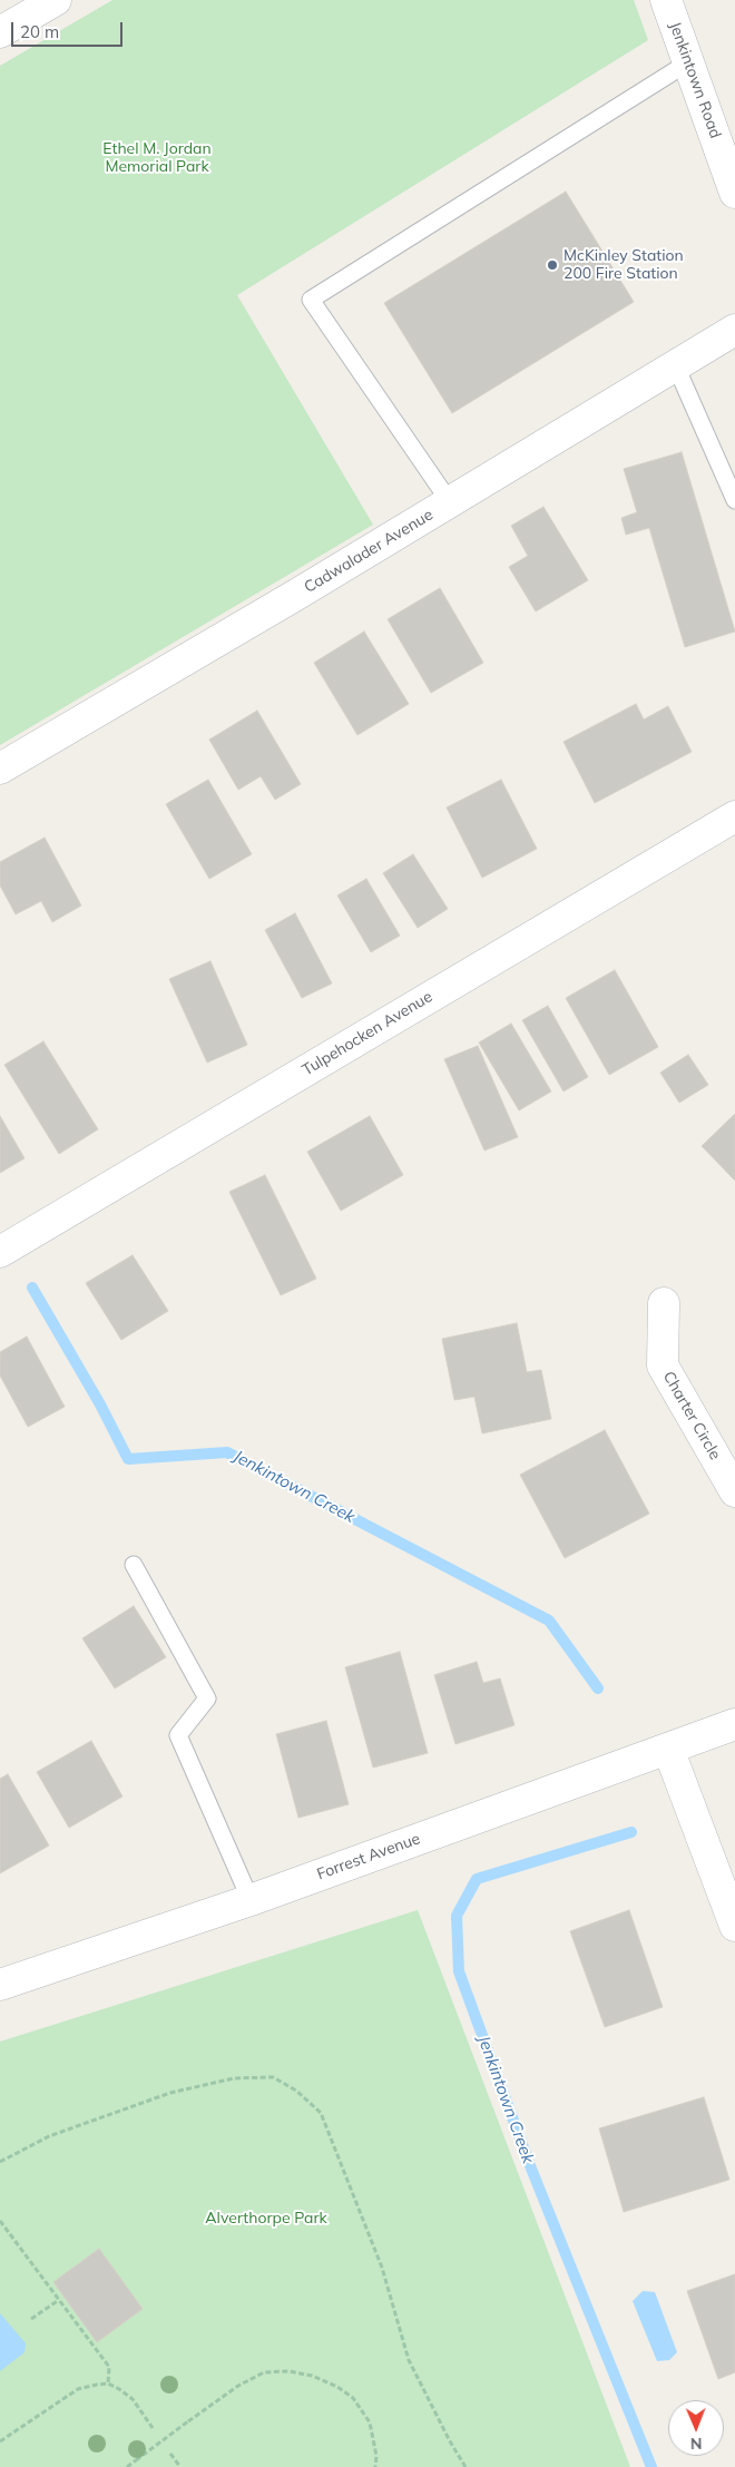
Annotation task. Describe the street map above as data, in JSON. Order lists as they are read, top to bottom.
{
  "streets": {
    "street": [
      "Jenkintown Road",
      "Cadwalader Avenue",
      "Tulpehocken Avenue",
      "Charter Circle",
      "Forrest Avenue"
    ]
  },
  "water": ["Jenkintown Creek"],
  "parks": ["Ethel M. Jordan Memorial Park", "Alverthorpe Park"],
  "places": ["McKinley Station 200 Fire Station"],
  "scale_bar": "20 m",
  "north": "bottom"
}
